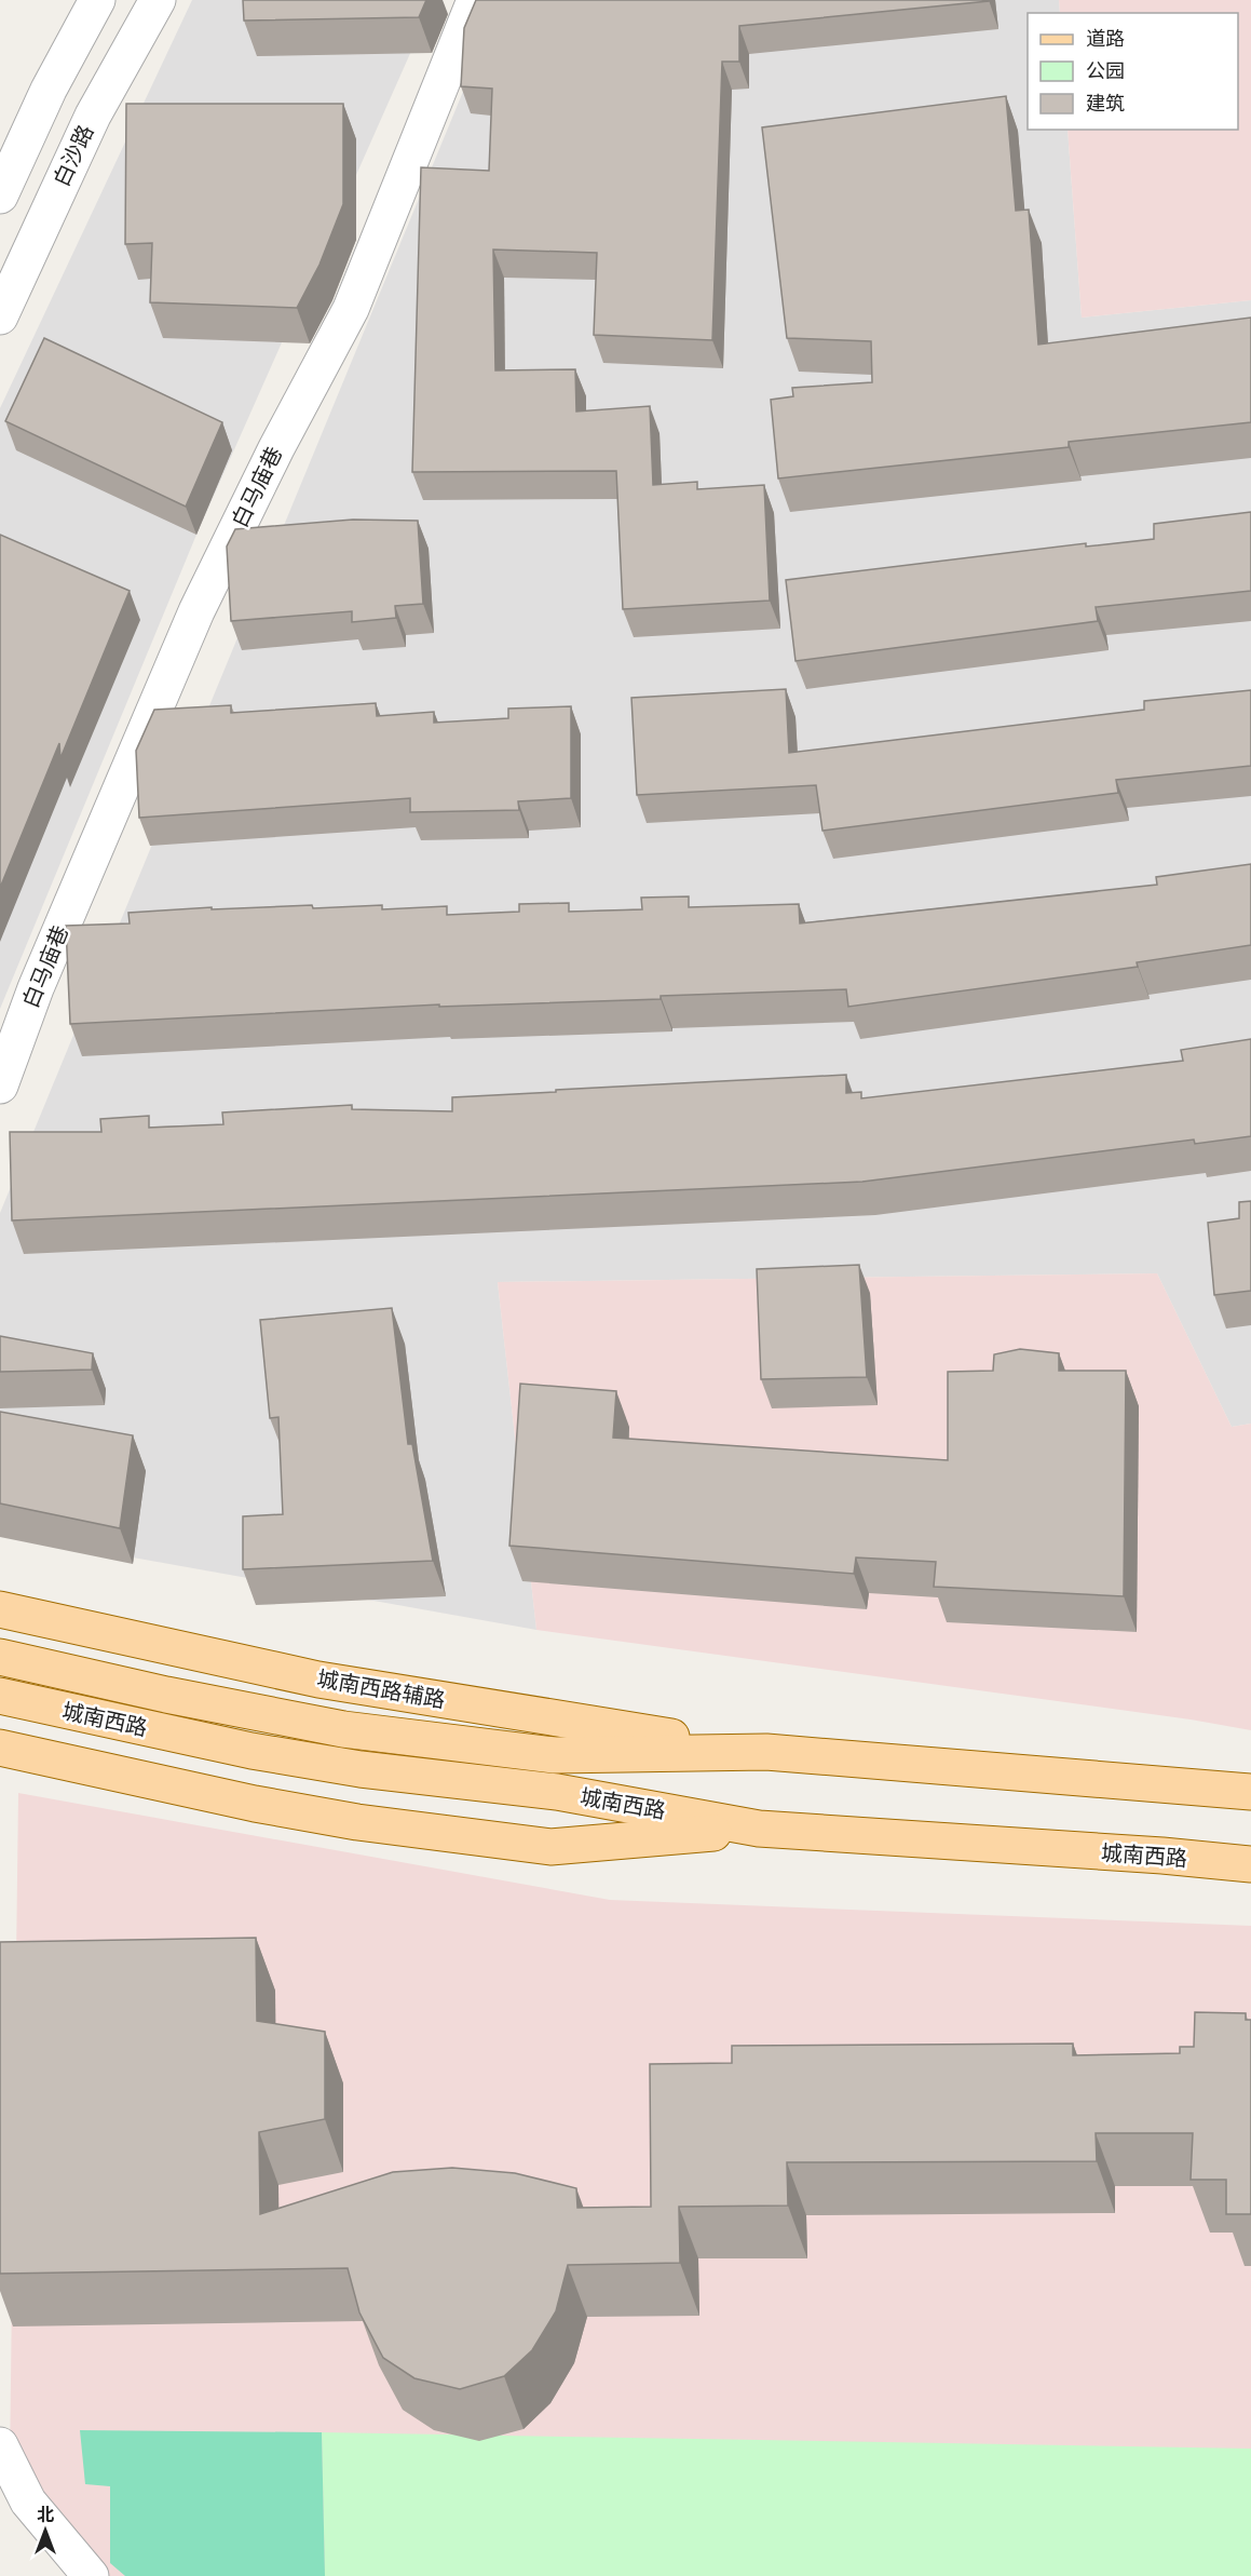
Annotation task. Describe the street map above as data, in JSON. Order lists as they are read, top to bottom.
{
  "streets": {
    "main road": ["城南西路辅路", "城南西路"],
    "street": ["白沙路", "白马庙巷"]
  },
  "crossings": [
    ["城南西路辅路", "城南西路"]
  ],
  "legend": ["道路", "公园", "建筑"],
  "north": "top"
}
